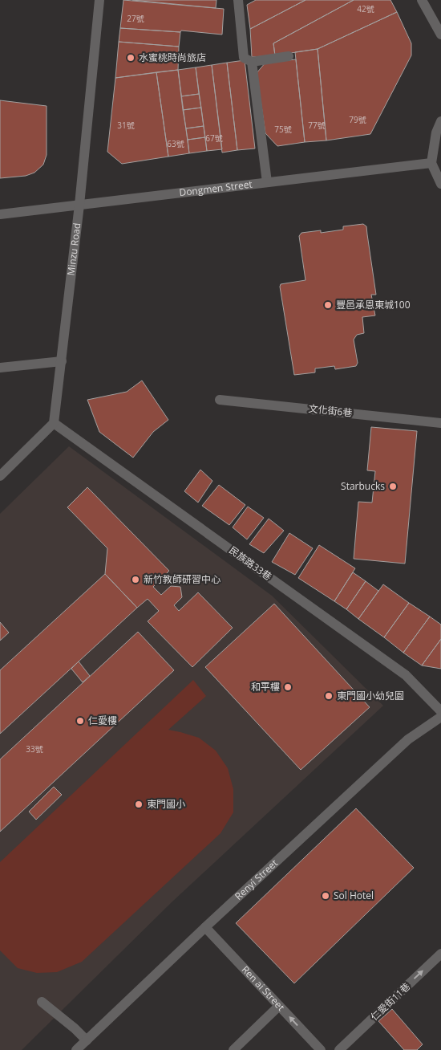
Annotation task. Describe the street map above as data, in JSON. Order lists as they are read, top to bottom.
{
  "streets": {
    "street": [
      "Dongmen Street",
      "Minzu Road",
      "文化街6巷",
      "民族路33巷",
      "Renyi Street",
      "Ren ai Street",
      "仁愛街11巷"
    ]
  },
  "crossings": [
    ["Dongmen Street", "Minzu Road"],
    ["Minzu Road", "民族路33巷"],
    ["Renyi Street", "Ren ai Street"]
  ],
  "one_way": ["Ren ai Street", "仁愛街11巷"],
  "places": [
    "水蜜桃時尚旅店",
    "豐邑承恩東城100",
    "Starbucks",
    "新竹教師研習中心",
    "和平樓",
    "東門國小幼兒園",
    "仁愛樓",
    "東門國小",
    "Sol Hotel"
  ],
  "house_numbers": [
    "42號",
    "27號",
    "79號",
    "31號",
    "77號",
    "75號",
    "67號",
    "63號",
    "33號"
  ]
}
